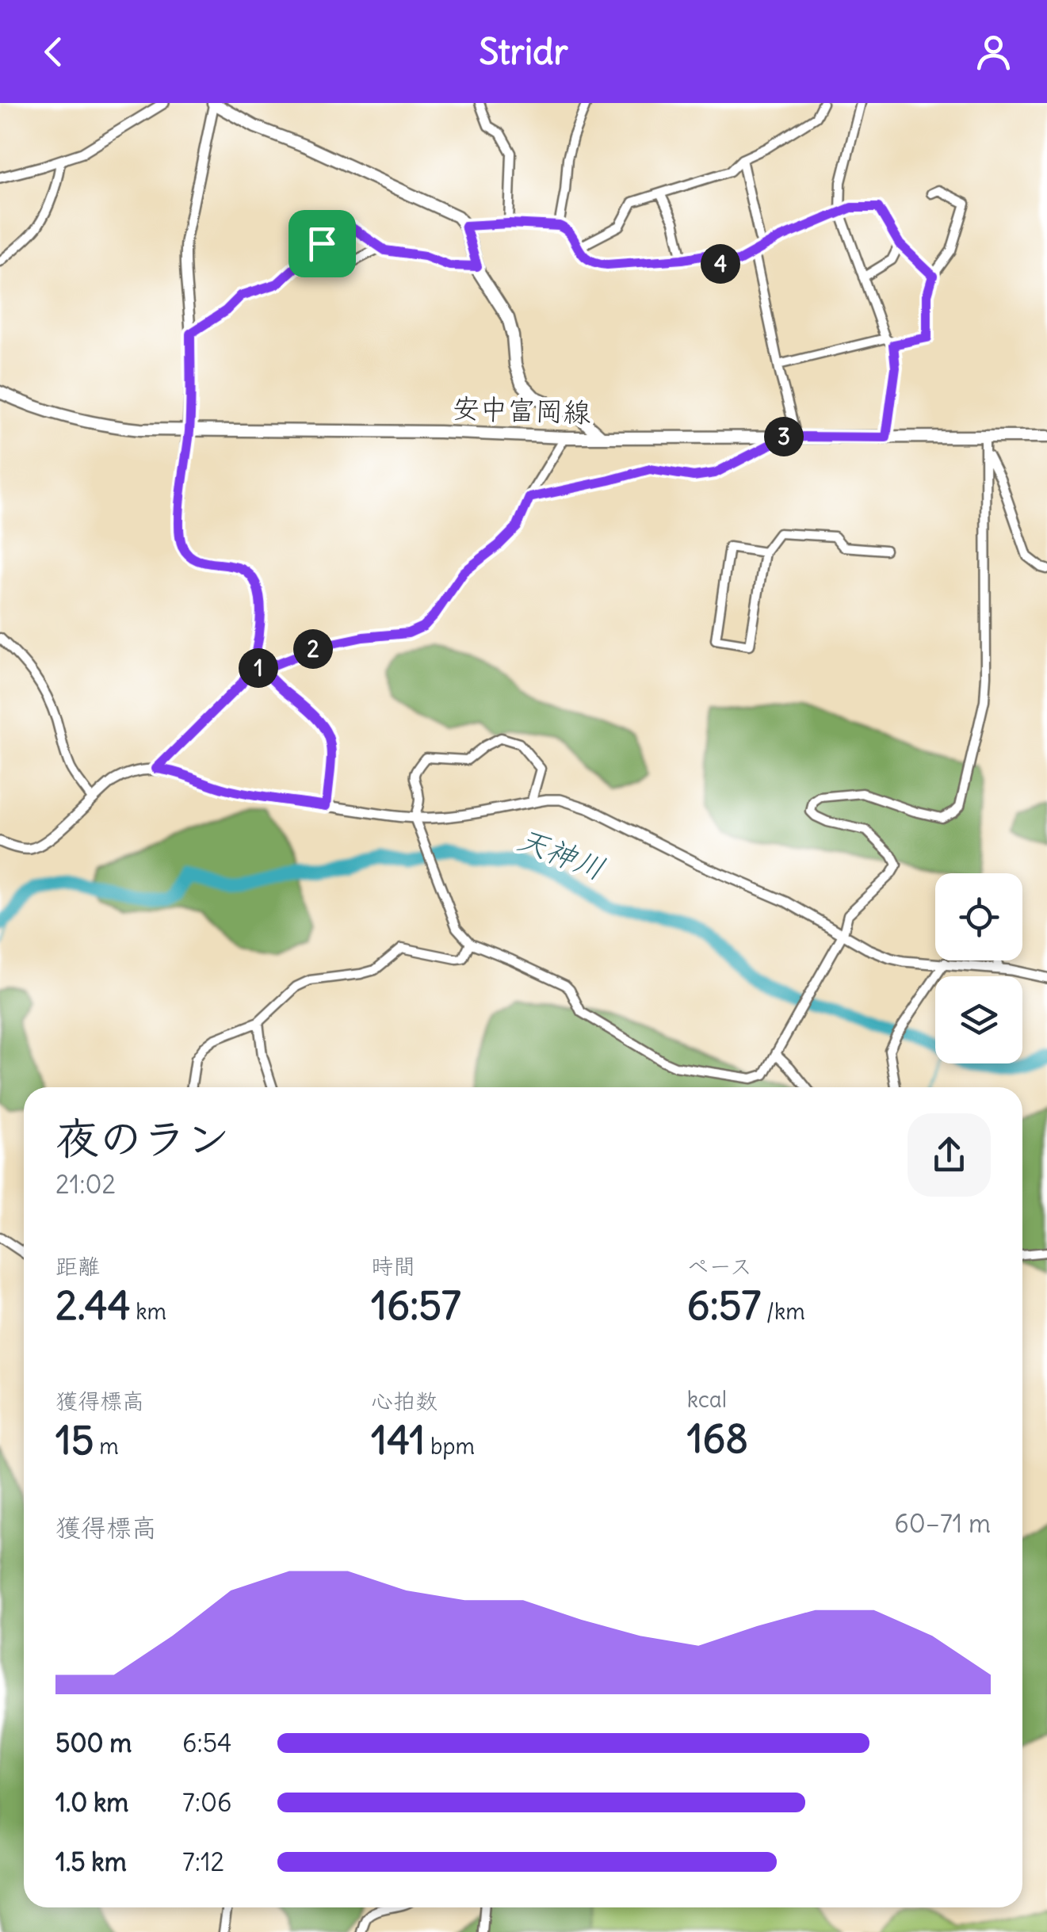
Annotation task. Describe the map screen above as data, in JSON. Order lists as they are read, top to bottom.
{
  "streets": {
    "main road": ["安中富岡線"]
  },
  "water": ["天神川"],
  "page": {
    "header": "Stridr",
    "pins": [
      "4",
      "3",
      "2",
      "1"
    ],
    "heading": ["夜のラン", "21:02"],
    "stats": [
      ["距離", "2.44 km"],
      ["時間", "16:57"],
      ["ペース", "6:57 /km"],
      ["獲得標高", "15 m"],
      ["心拍数", "141 bpm"],
      ["kcal", "168"]
    ],
    "chart": ["獲得標高", "60–71 m"],
    "list": [
      {
        "name": "500 m",
        "note": "6:54"
      },
      {
        "name": "1.0 km",
        "note": "7:06"
      },
      {
        "name": "1.5 km",
        "note": "7:12"
      }
    ]
  }
}
